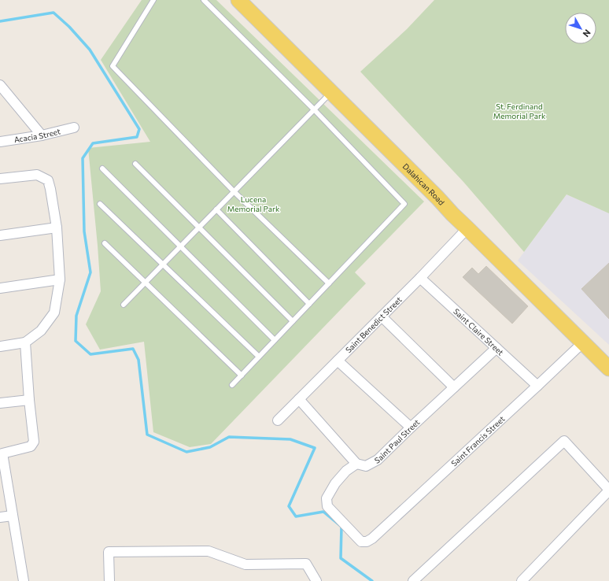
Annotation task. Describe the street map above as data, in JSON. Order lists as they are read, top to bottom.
{
  "streets": {
    "main road": ["Dalahican Road"],
    "street": [
      "Acacia Street",
      "Saint Benedict Street",
      "Saint Claire Street",
      "Saint Paul Street",
      "Saint Francis Street"
    ]
  },
  "crossings": [
    ["Dalahican Road", "Saint Benedict Street"],
    ["Dalahican Road", "Saint Francis Street"],
    ["Saint Benedict Street", "Saint Claire Street"],
    ["Saint Claire Street", "Saint Paul Street"],
    ["Saint Claire Street", "Saint Francis Street"],
    ["Saint Paul Street", "Saint Francis Street"]
  ],
  "parks": ["St. Ferdinand Memorial Park", "Lucena Memorial Park"],
  "north": "bottom right"
}
